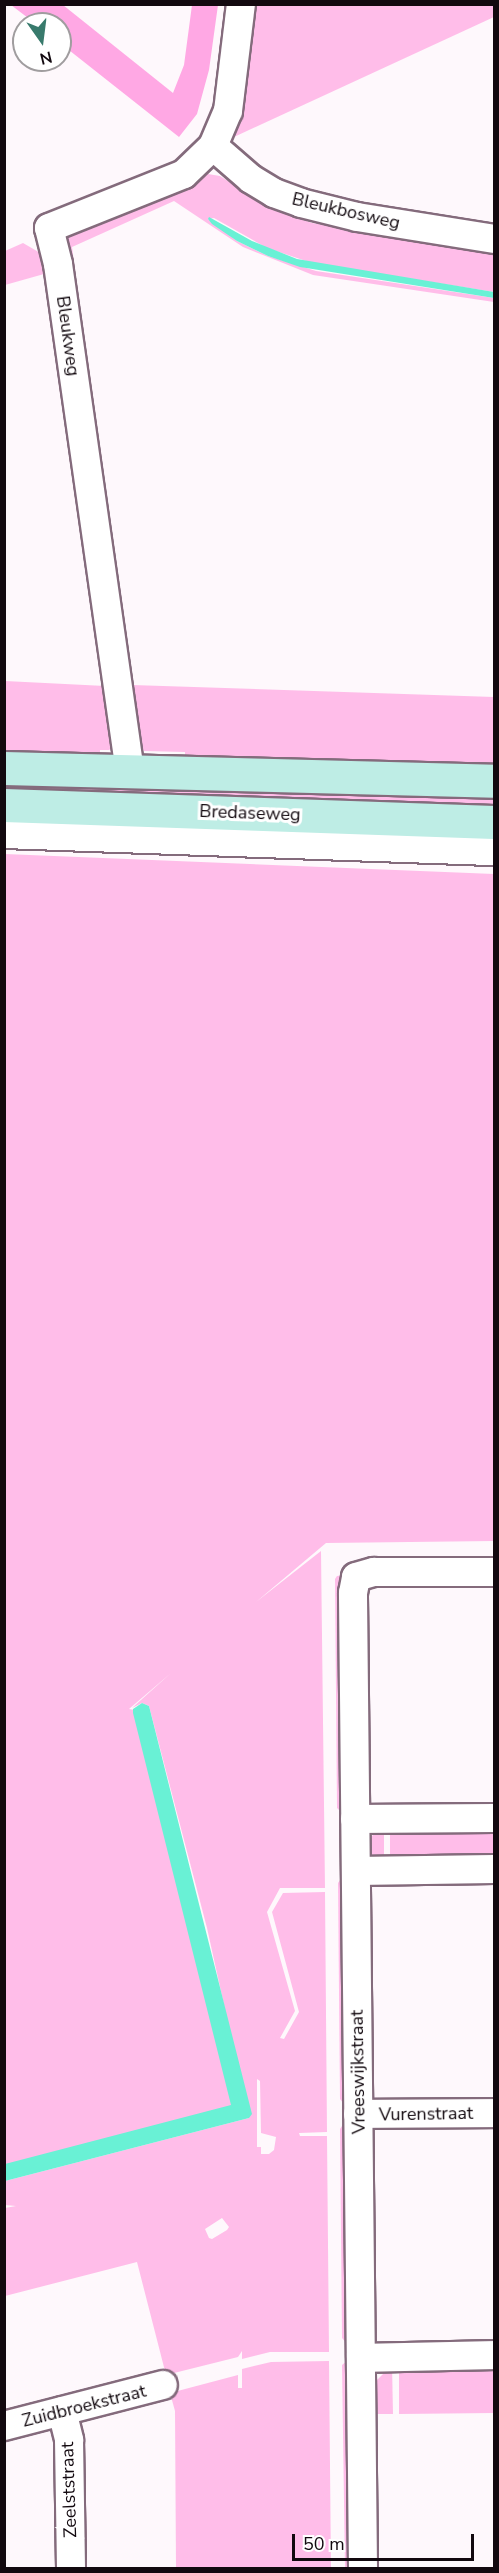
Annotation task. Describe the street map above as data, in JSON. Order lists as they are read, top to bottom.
{
  "streets": {
    "main road": ["Bredaseweg"],
    "street": [
      "Bleukbosweg",
      "Bleukweg",
      "Vreeswijkstraat",
      "Vurenstraat",
      "Zuidbroekstraat",
      "Zeelststraat"
    ]
  },
  "crossings": [
    ["Bleukbosweg", "Bleukweg"],
    ["Bleukweg", "Bredaseweg"],
    ["Vreeswijkstraat", "Vurenstraat"],
    ["Zuidbroekstraat", "Zeelststraat"]
  ],
  "scale_bar": "50 m",
  "north": "bottom"
}
